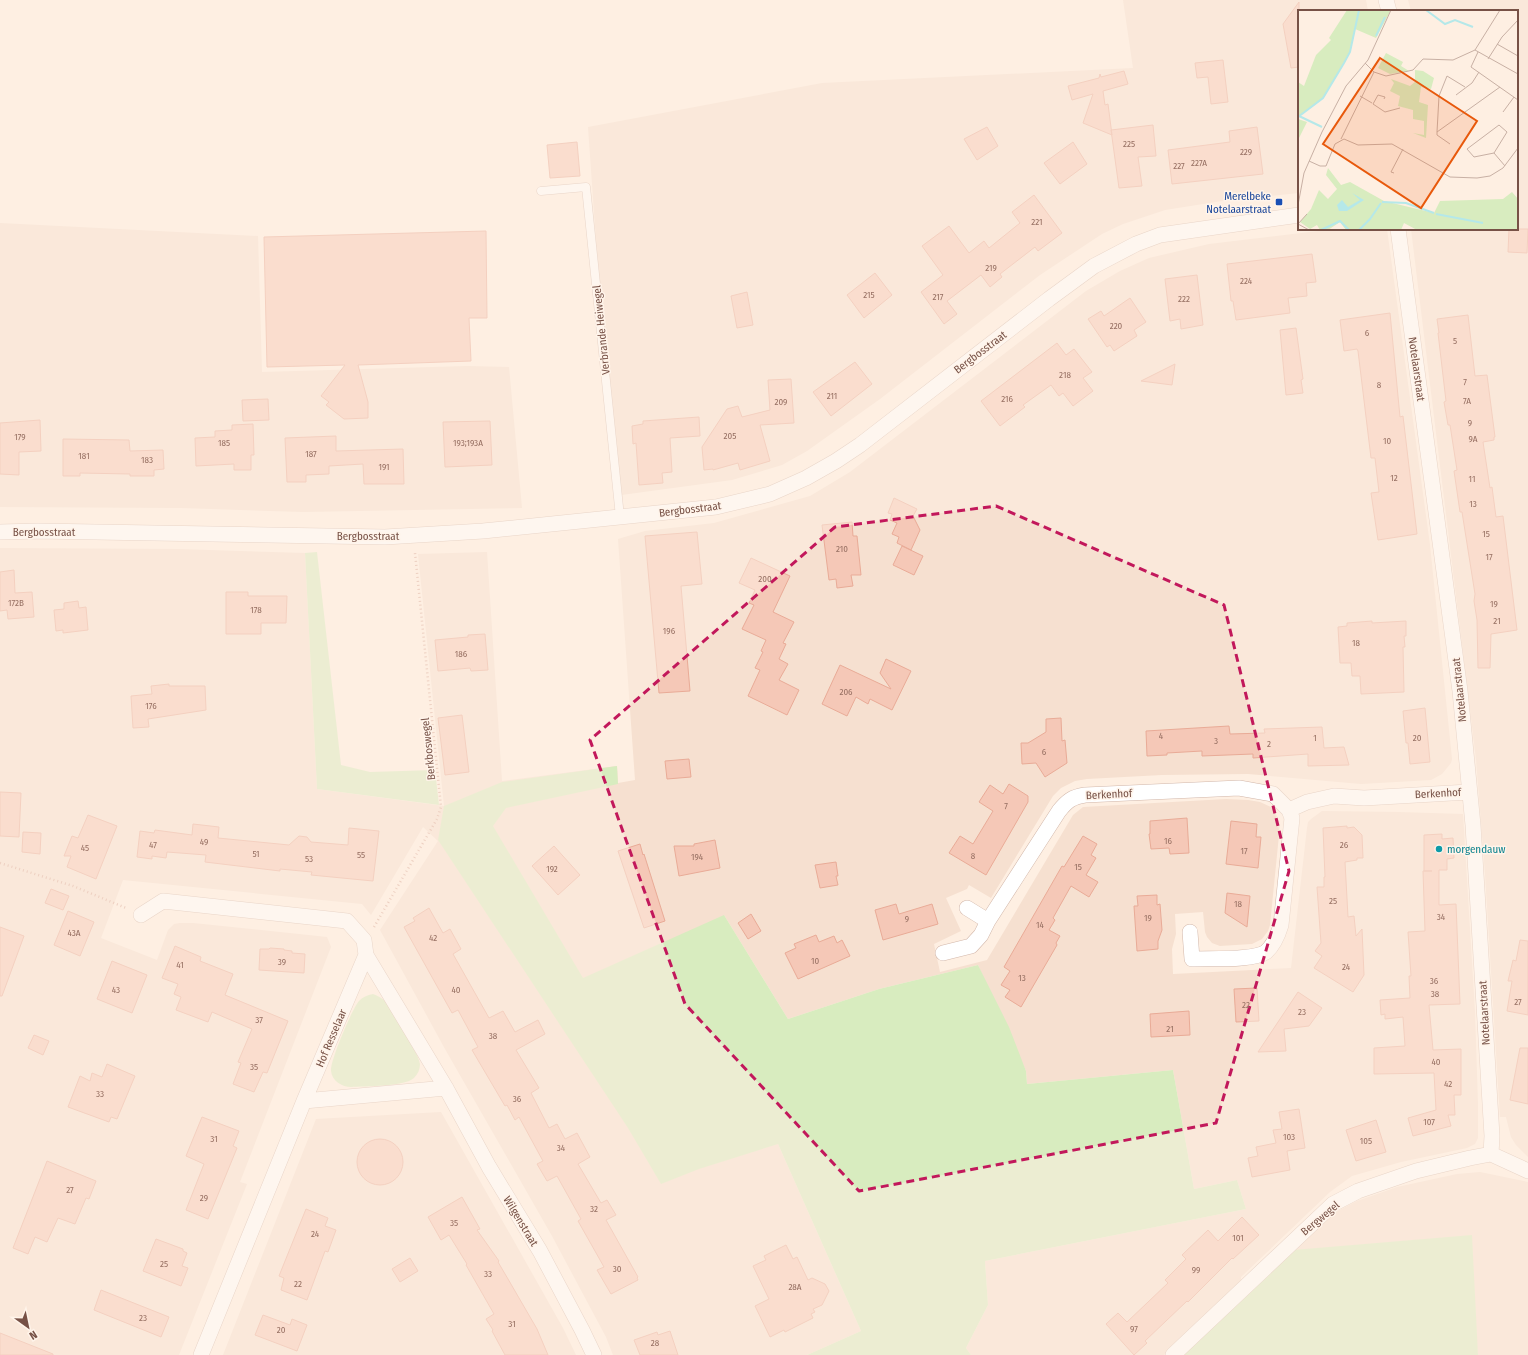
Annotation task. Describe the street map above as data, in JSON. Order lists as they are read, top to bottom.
{
  "streets": {
    "street": [
      "Bergbosstraat",
      "Notelaarstraat",
      "Berkenhof",
      "Hof Resselaar",
      "Bergwegel",
      "Wilgenstraat"
    ],
    "lane": ["Verbrande Heiwegel"],
    "path": ["Berkboswegel"]
  },
  "crossings": [
    ["Verbrande Heiwegel", "Bergbosstraat"],
    ["Bergbosstraat", "Berkboswegel"],
    ["Notelaarstraat", "Berkenhof"],
    ["Notelaarstraat", "Bergwegel"],
    ["Hof Resselaar", "Wilgenstraat"]
  ],
  "places": {
    "transit": ["Merelbeke Notelaarstraat"],
    "other": ["morgendauw"]
  },
  "house_numbers": [
    "225",
    "229",
    "227A",
    "227",
    "221",
    "219",
    "224",
    "215",
    "217",
    "222",
    "220",
    "6",
    "5",
    "218",
    "7",
    "8",
    "211",
    "216",
    "7A",
    "209",
    "9",
    "205",
    "179",
    "9A",
    "10",
    "185",
    "193;193A",
    "187",
    "181",
    "183",
    "191",
    "12",
    "11",
    "13",
    "15",
    "210",
    "17",
    "200",
    "172B",
    "19",
    "178",
    "21",
    "196",
    "18",
    "186",
    "206",
    "176",
    "4",
    "1",
    "20",
    "3",
    "2",
    "6",
    "7",
    "16",
    "49",
    "47",
    "26",
    "45",
    "17",
    "51",
    "55",
    "8",
    "194",
    "53",
    "15",
    "192",
    "25",
    "18",
    "34",
    "19",
    "9",
    "14",
    "43A",
    "42",
    "10",
    "39",
    "41",
    "24",
    "13",
    "36",
    "43",
    "40",
    "38",
    "27",
    "22",
    "23",
    "37",
    "21",
    "38",
    "40",
    "35",
    "42",
    "33",
    "36",
    "107",
    "103",
    "31",
    "105",
    "34",
    "27",
    "29",
    "32",
    "35",
    "24",
    "101",
    "25",
    "30",
    "99",
    "33",
    "22",
    "28A",
    "23",
    "31",
    "97",
    "20",
    "28"
  ],
  "north": "bottom right"
}
